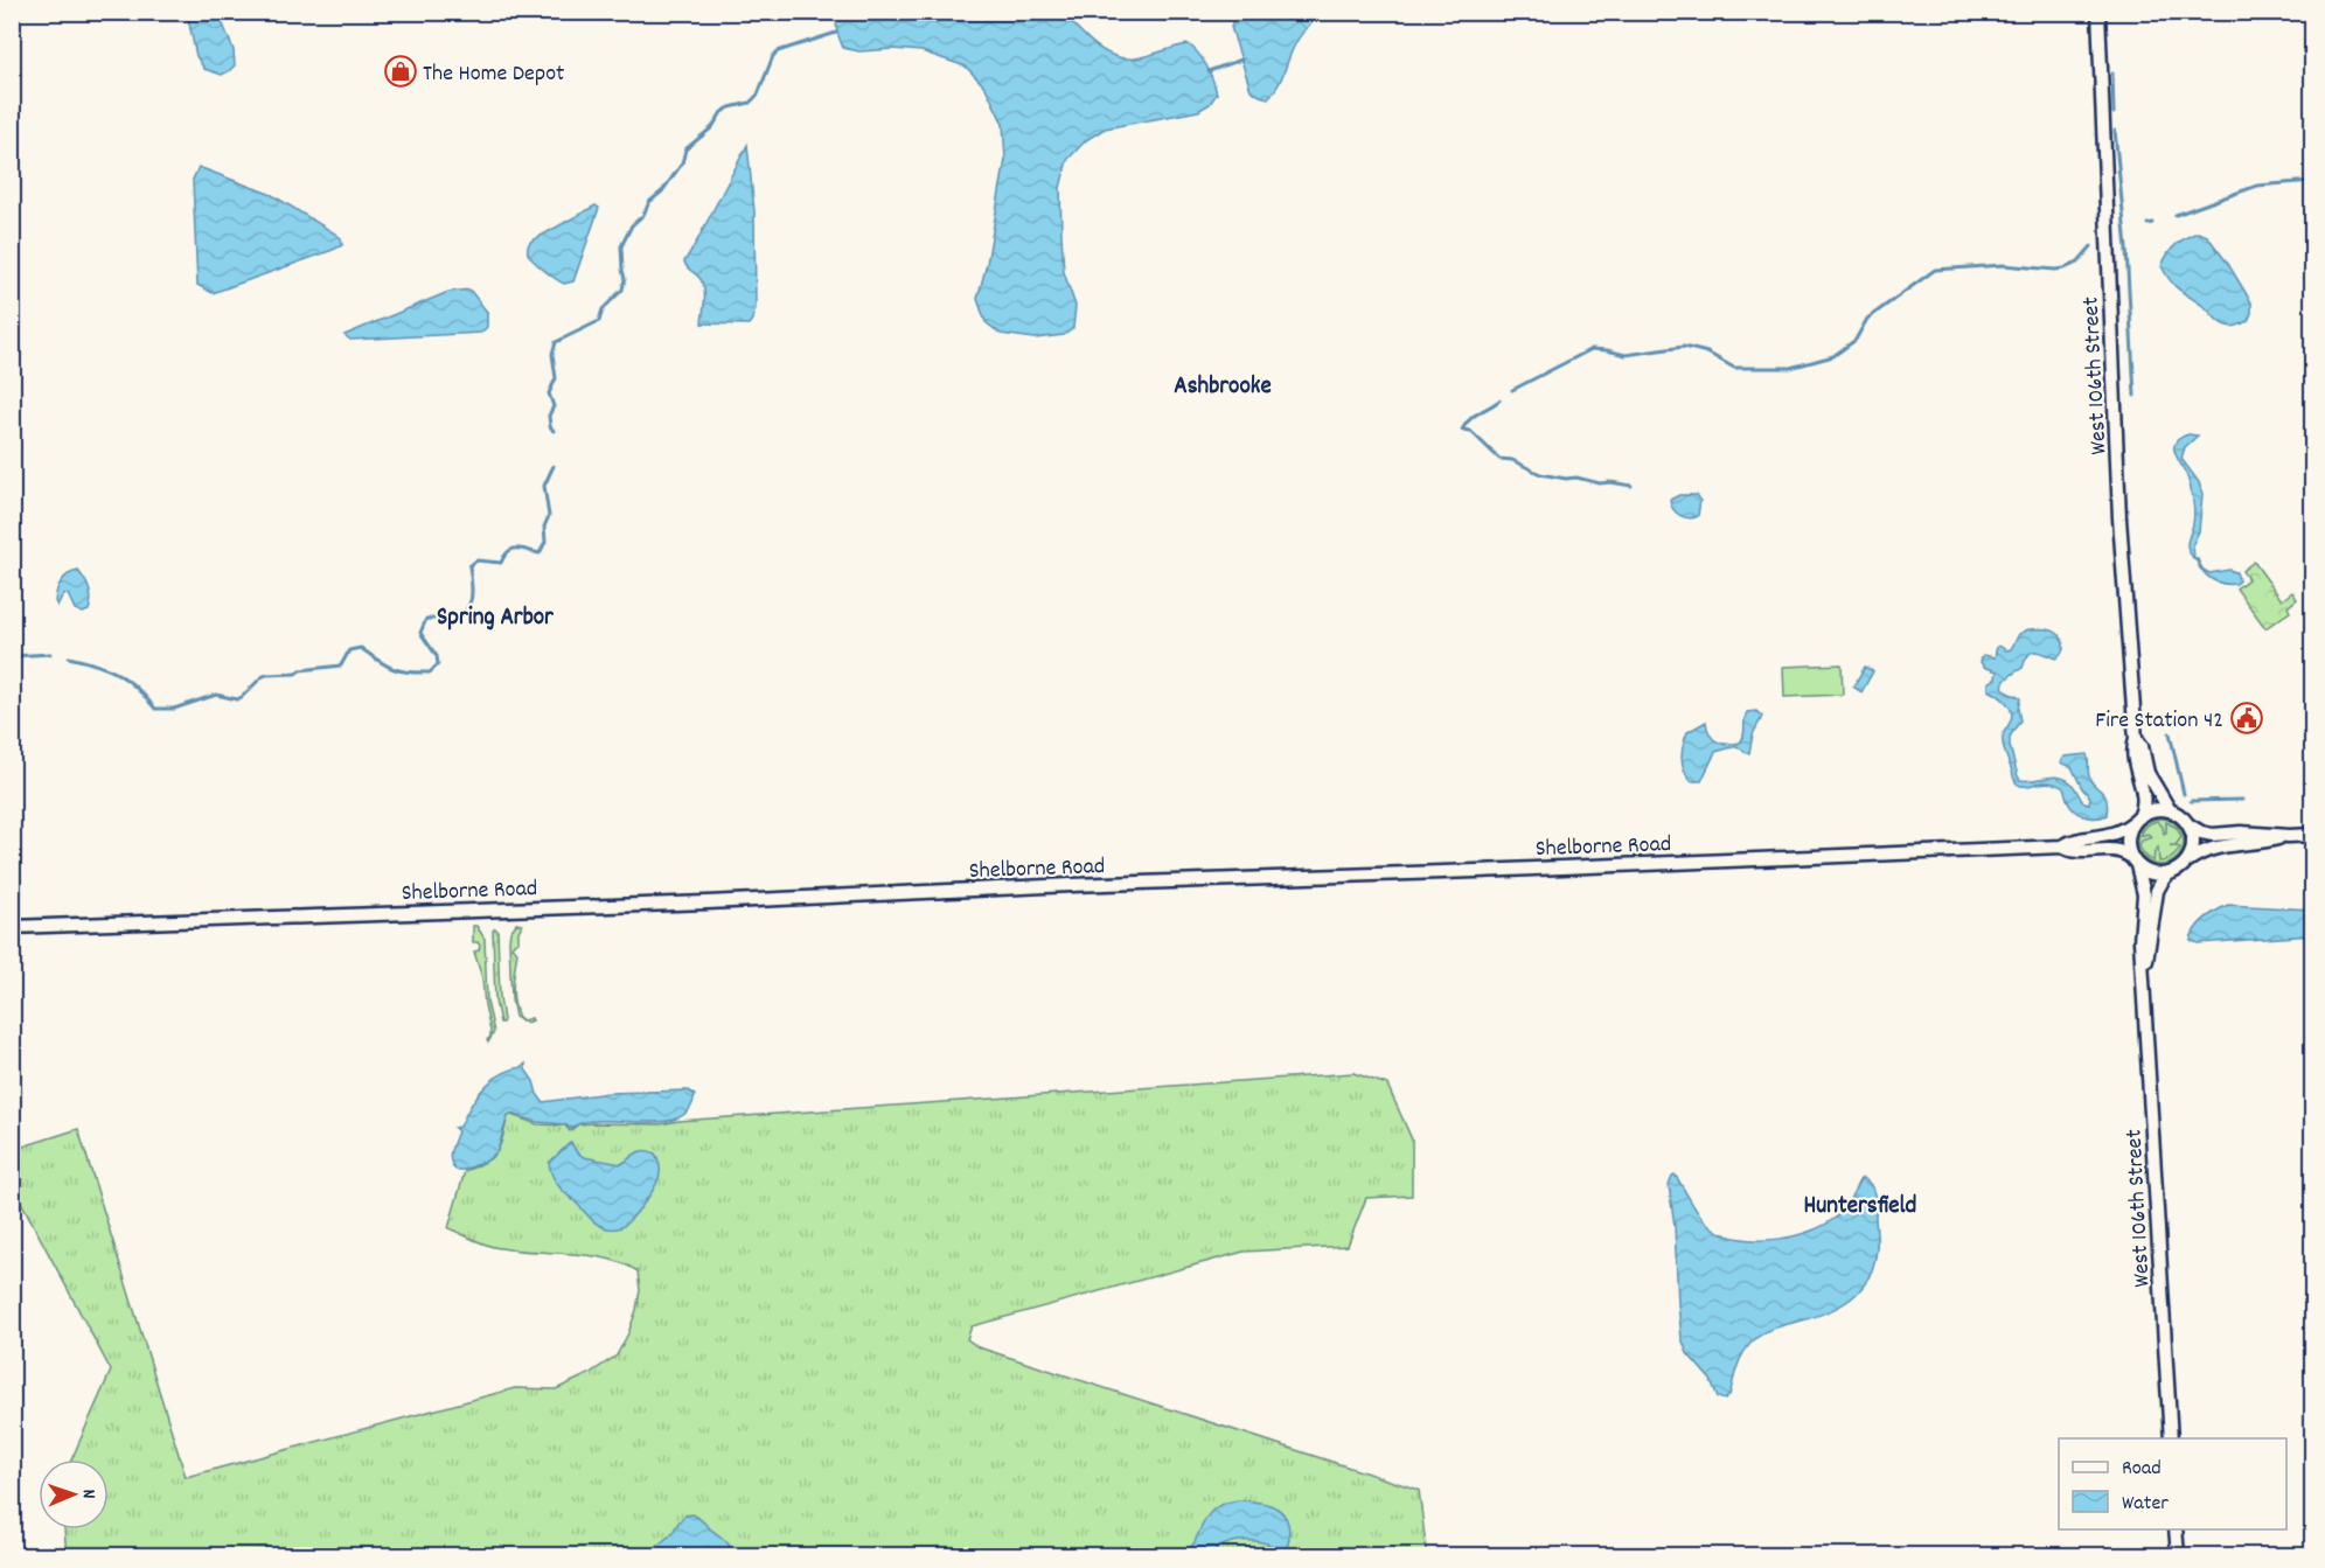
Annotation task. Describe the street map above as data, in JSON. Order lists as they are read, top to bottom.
{
  "streets": {
    "street": ["West 106th Street", "Shelborne Road"]
  },
  "crossings": [
    ["West 106th Street", "Shelborne Road"]
  ],
  "districts": ["Ashbrooke", "Spring Arbor", "Huntersfield"],
  "places": {
    "shop": ["The Home Depot"],
    "public building": ["Fire Station 42"]
  },
  "legend": ["Road", "Water"],
  "north": "right"
}
